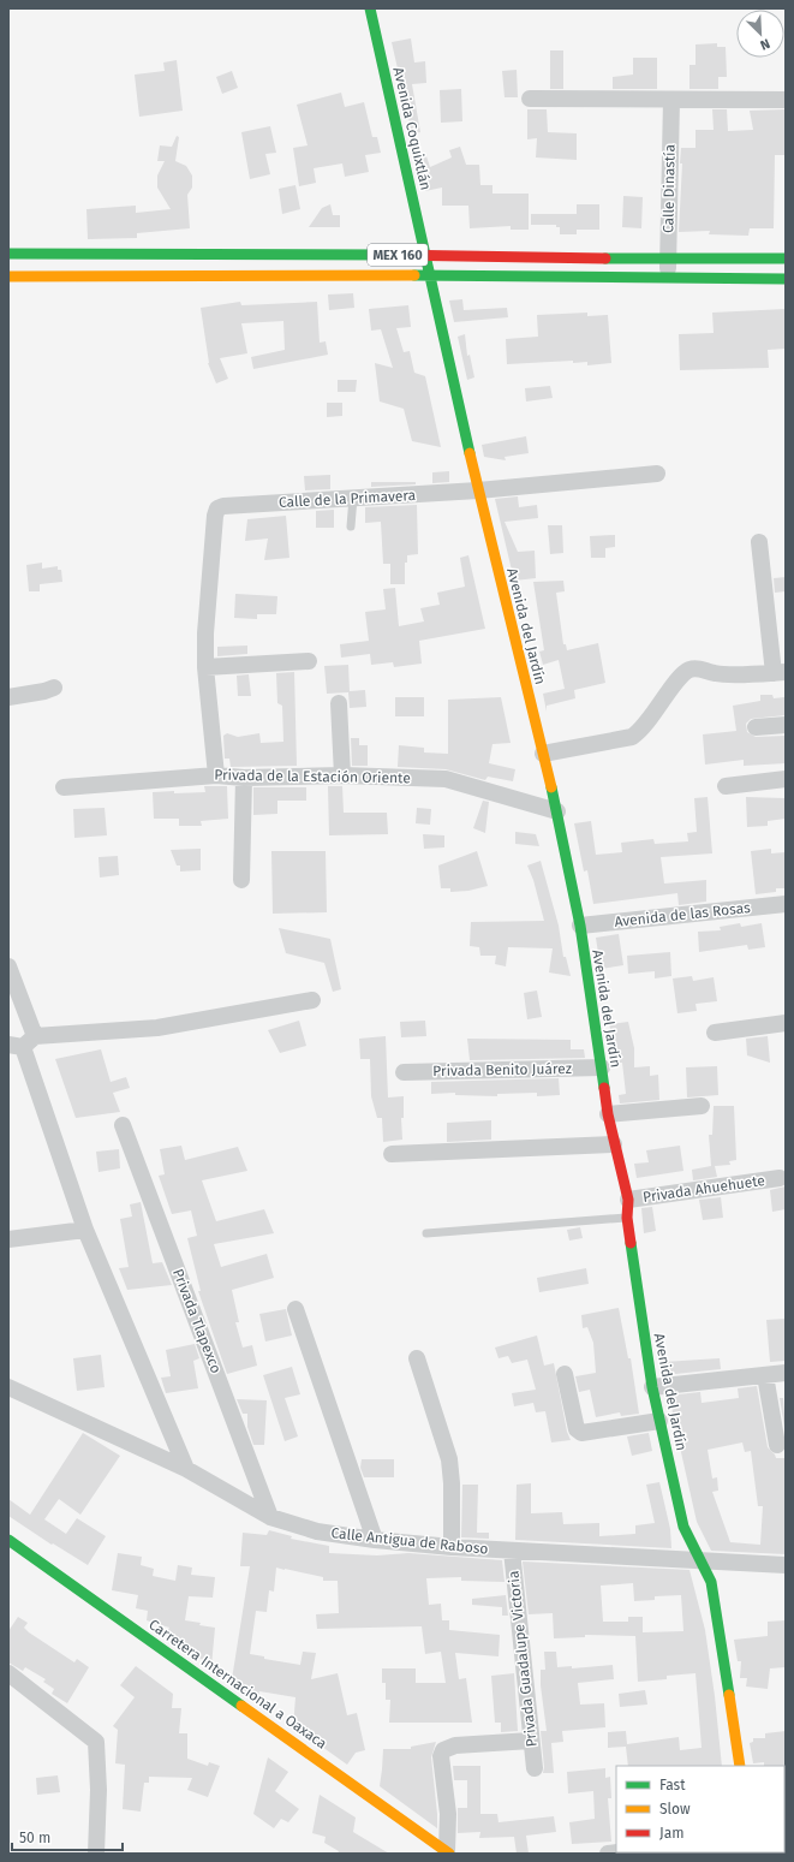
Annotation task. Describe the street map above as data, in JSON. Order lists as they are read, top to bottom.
{
  "streets": {
    "main road": [
      "Avenida Coquixtlán",
      "MEX 160",
      "Avenida del Jardín",
      "Carretera Internacional a Oaxaca"
    ],
    "street": [
      "Calle Dinastía",
      "Calle de la Primavera",
      "Privada de la Estación Oriente",
      "Avenida de las Rosas",
      "Privada Benito Juárez",
      "Privada Ahuehuete",
      "Privada Tlapexco",
      "Calle Antigua de Raboso",
      "Privada Guadalupe Victoria"
    ]
  },
  "crossings": [
    ["Avenida Coquixtlán", "MEX 160"],
    ["Avenida Coquixtlán", "Avenida del Jardín"],
    ["Calle Dinastía", "MEX 160"],
    ["MEX 160", "Avenida del Jardín"],
    ["Calle de la Primavera", "Avenida del Jardín"],
    ["Avenida del Jardín", "Privada de la Estación Oriente"],
    ["Avenida del Jardín", "Avenida de las Rosas"],
    ["Avenida del Jardín", "Privada Benito Juárez"],
    ["Avenida del Jardín", "Privada Ahuehuete"],
    ["Avenida del Jardín", "Calle Antigua de Raboso"],
    ["Privada Tlapexco", "Calle Antigua de Raboso"],
    ["Calle Antigua de Raboso", "Privada Guadalupe Victoria"]
  ],
  "legend": ["Fast", "Slow", "Jam"],
  "scale_bar": "50 m",
  "north": "bottom right"
}
